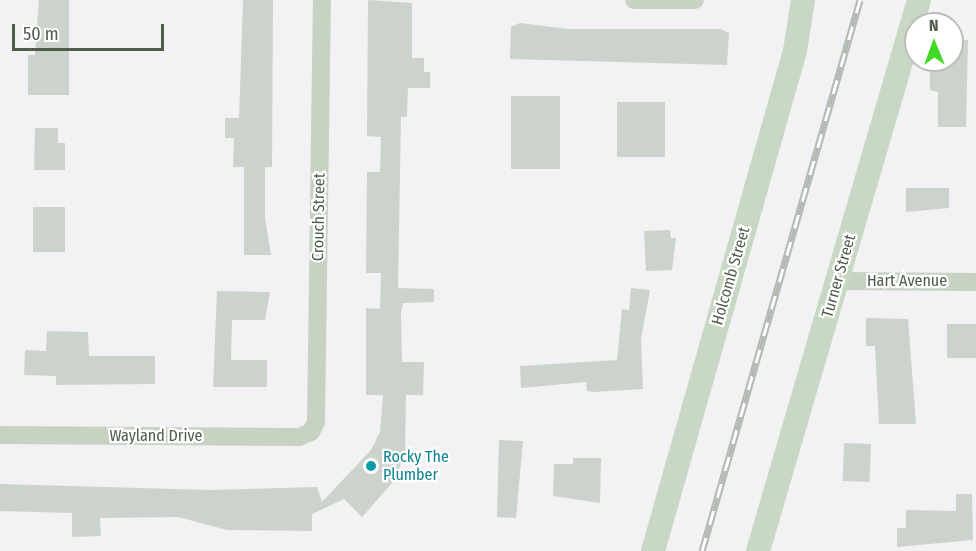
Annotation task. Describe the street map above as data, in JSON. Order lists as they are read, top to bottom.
{
  "streets": {
    "street": [
      "Crouch Street",
      "Holcomb Street",
      "Turner Street",
      "Hart Avenue",
      "Wayland Drive"
    ]
  },
  "crossings": [
    ["Crouch Street", "Wayland Drive"],
    ["Turner Street", "Hart Avenue"]
  ],
  "places": ["Rocky The Plumber"],
  "scale_bar": "50 m",
  "north": "top"
}
